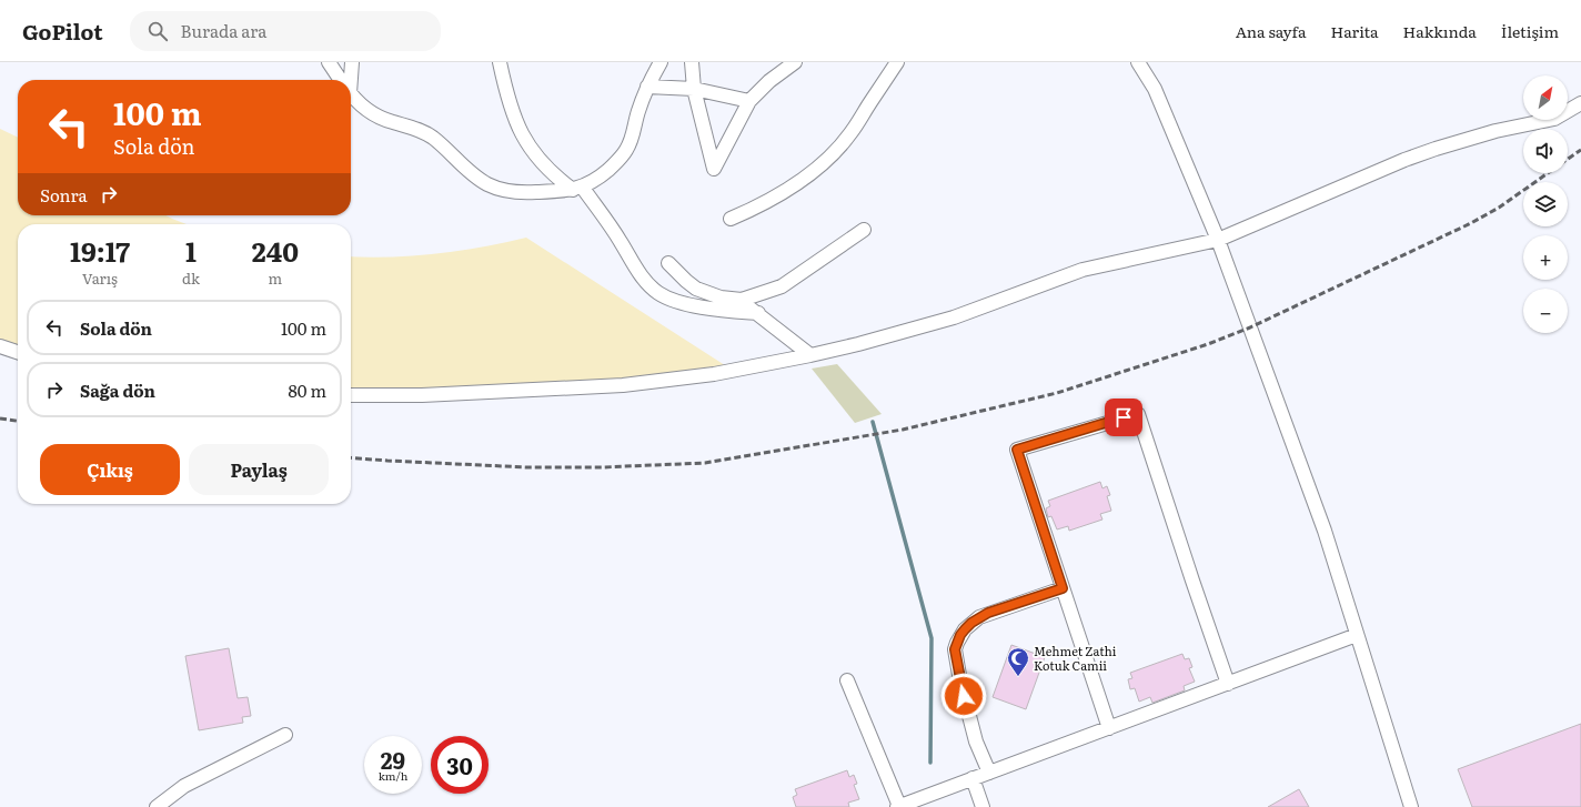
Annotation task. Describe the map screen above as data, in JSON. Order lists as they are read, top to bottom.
{
  "places": {
    "mosque": ["Mehmet Zathi Kotuk Camii"]
  },
  "north": "top right",
  "page": {
    "header": "GoPilot",
    "search": "Burada ara",
    "nav": [
      "Ana sayfa",
      "Harita",
      "Hakkında",
      "İletişim"
    ],
    "map_buttons": ["+", "−"],
    "turn": ["100 m", "Sola dön"],
    "then": "Sonra",
    "eta": [
      "19:17",
      "Varış",
      "1",
      "dk",
      "240",
      "m"
    ],
    "list": [
      {
        "name": "Sola dön",
        "value": "100 m"
      },
      {
        "name": "Sağa dön",
        "value": "80 m"
      }
    ],
    "buttons": ["Çıkış", "Paylaş"],
    "speed": "29 km/h",
    "limit": "30"
  }
}
